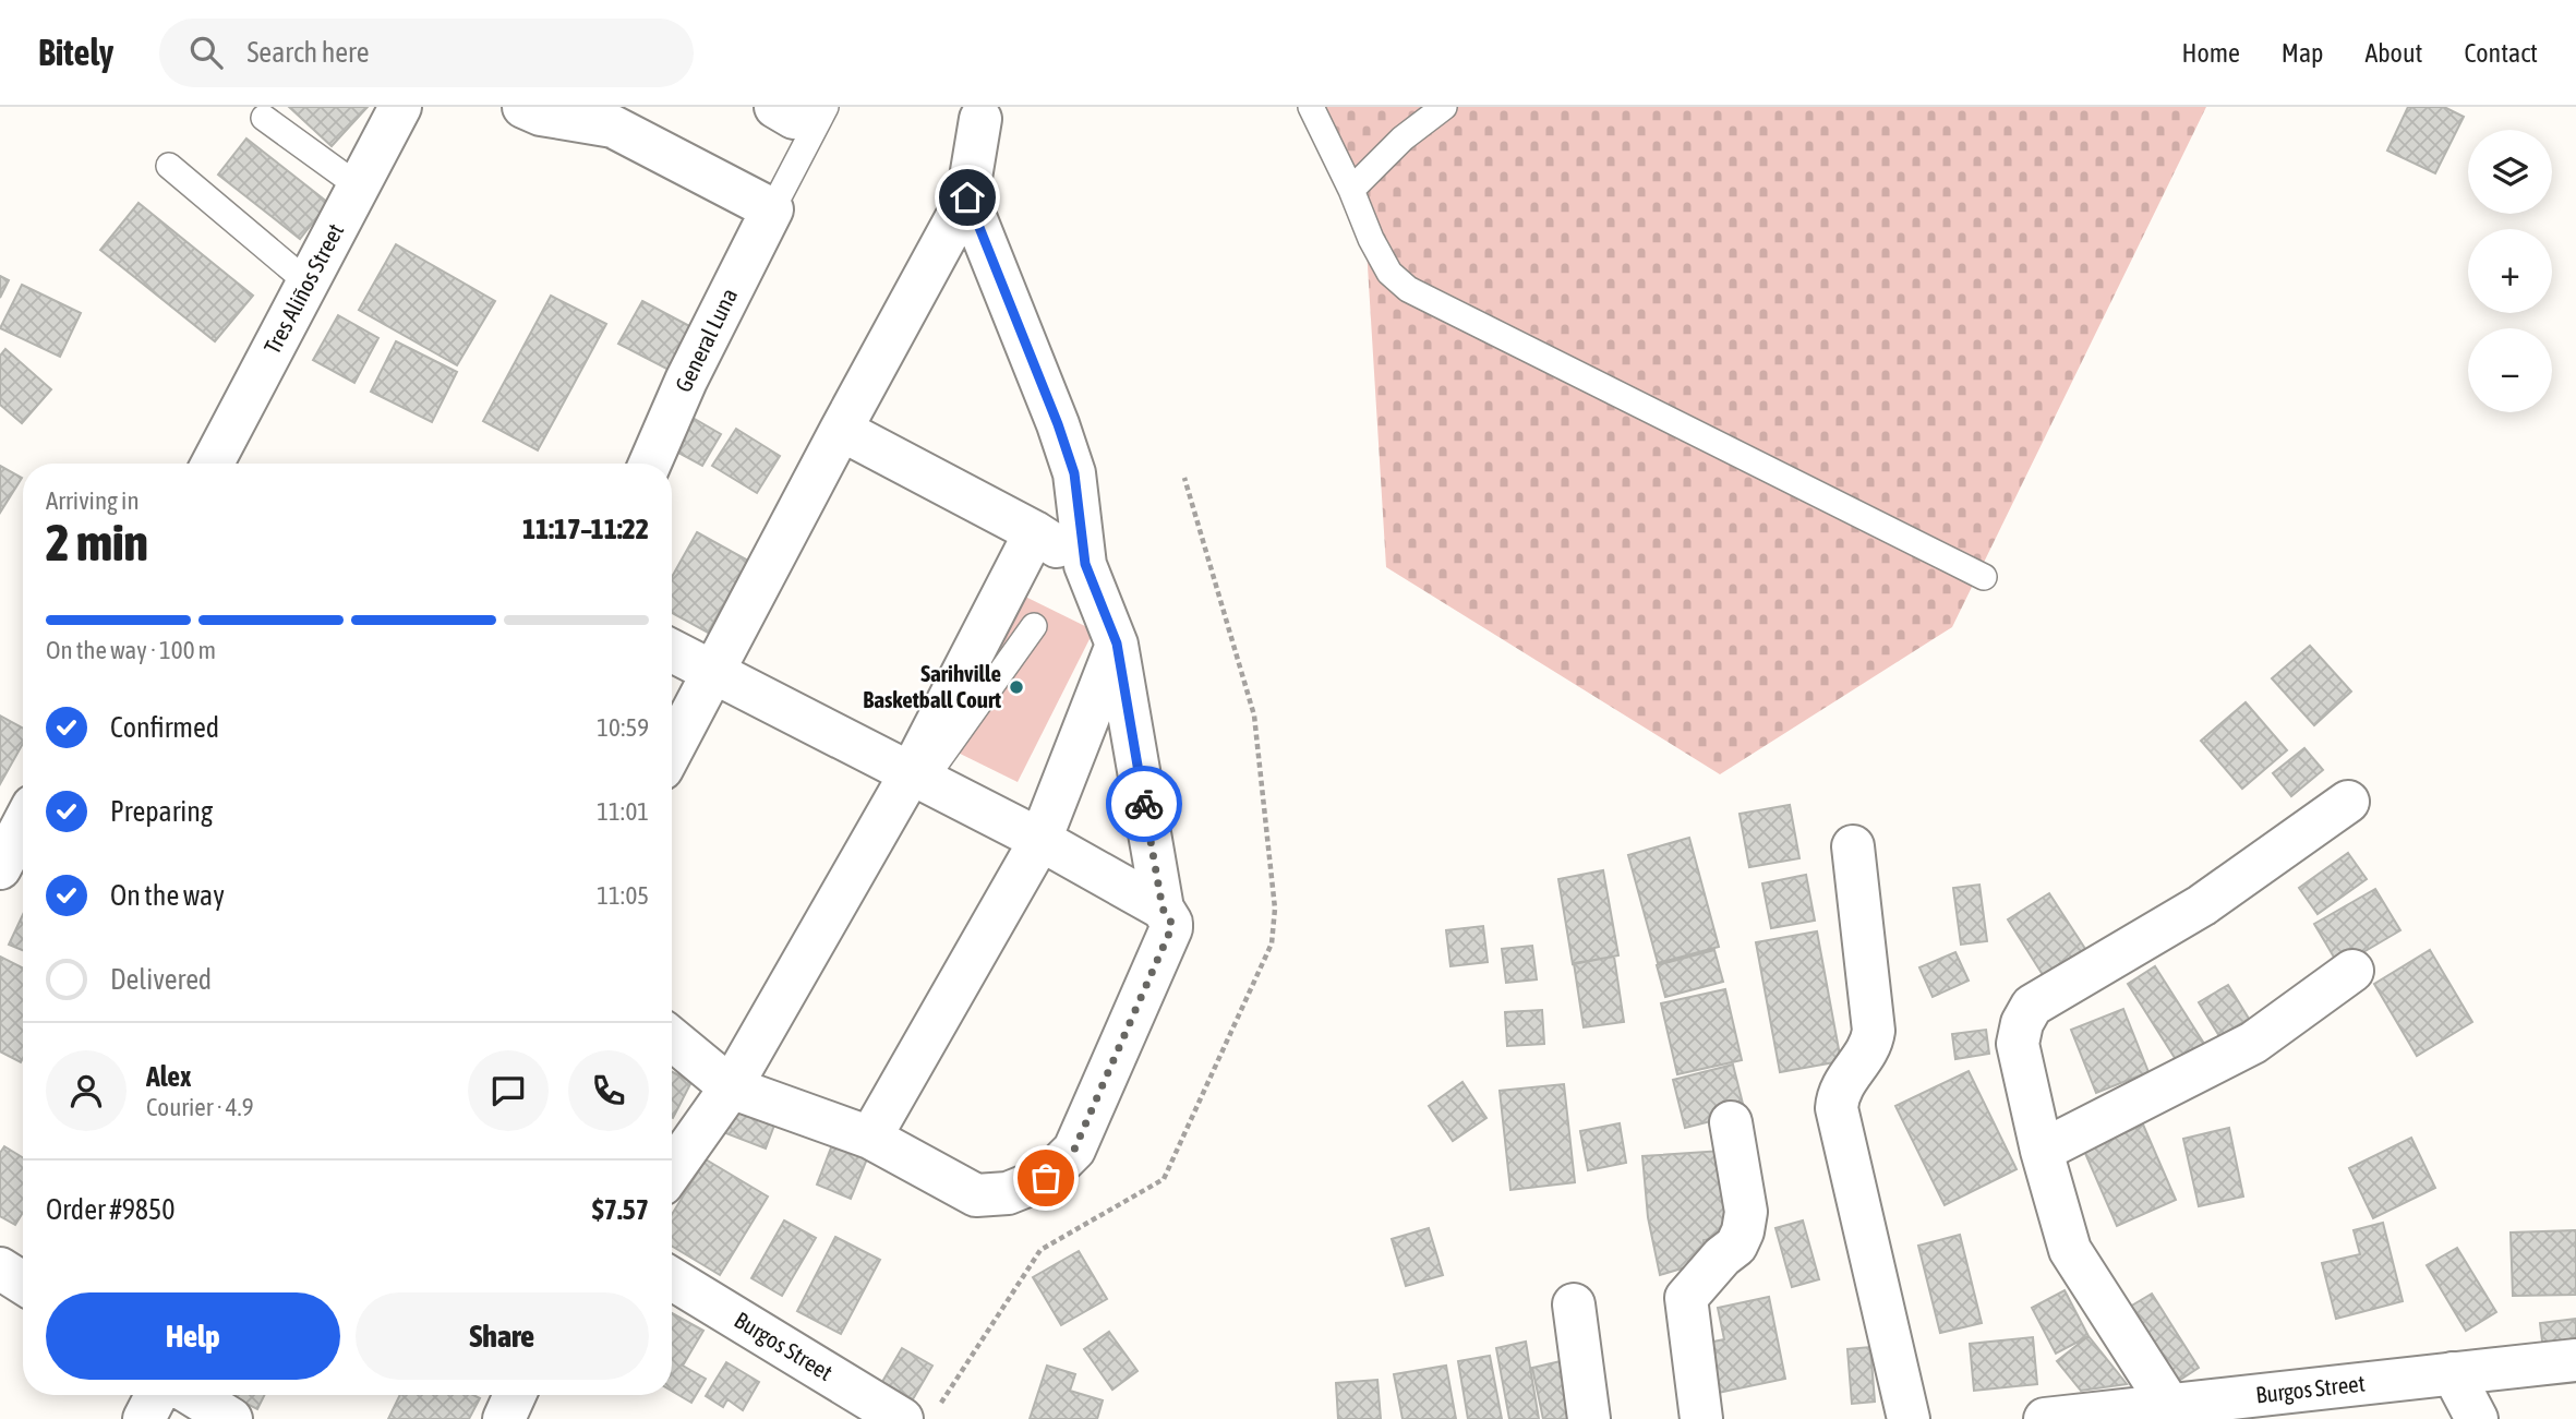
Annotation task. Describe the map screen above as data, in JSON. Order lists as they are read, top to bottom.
{
  "streets": {
    "street": ["Tres Aliños Street", "General Luna", "Burgos Street"]
  },
  "places": ["Sarihville Basketball Court"],
  "page": {
    "header": "Bitely",
    "search": "Search here",
    "nav": [
      "Home",
      "Map",
      "About",
      "Contact"
    ],
    "map_buttons": ["+", "−"],
    "heading": ["2 min", "Arriving in", "11:17–11:22"],
    "panel": [
      "Alex",
      "Courier · 4.9",
      "Order #9850",
      "$7.57"
    ],
    "bar": "On the way · 100 m",
    "list": [
      ["Confirmed", "10:59"],
      ["Preparing", "11:01"],
      ["On the way", "11:05"],
      "Delivered"
    ],
    "buttons": ["Help", "Share"]
  }
}
